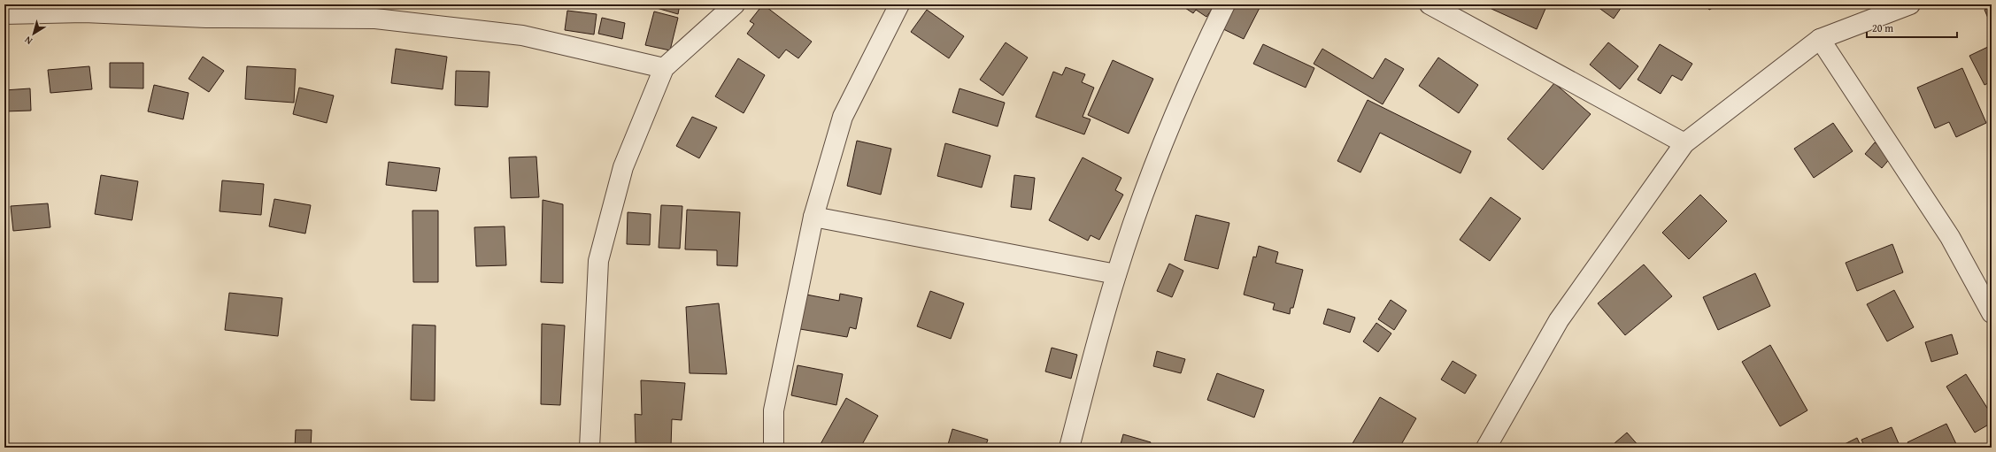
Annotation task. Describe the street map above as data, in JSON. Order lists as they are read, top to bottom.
{
  "scale_bar": "20 m",
  "north": "bottom left"
}
